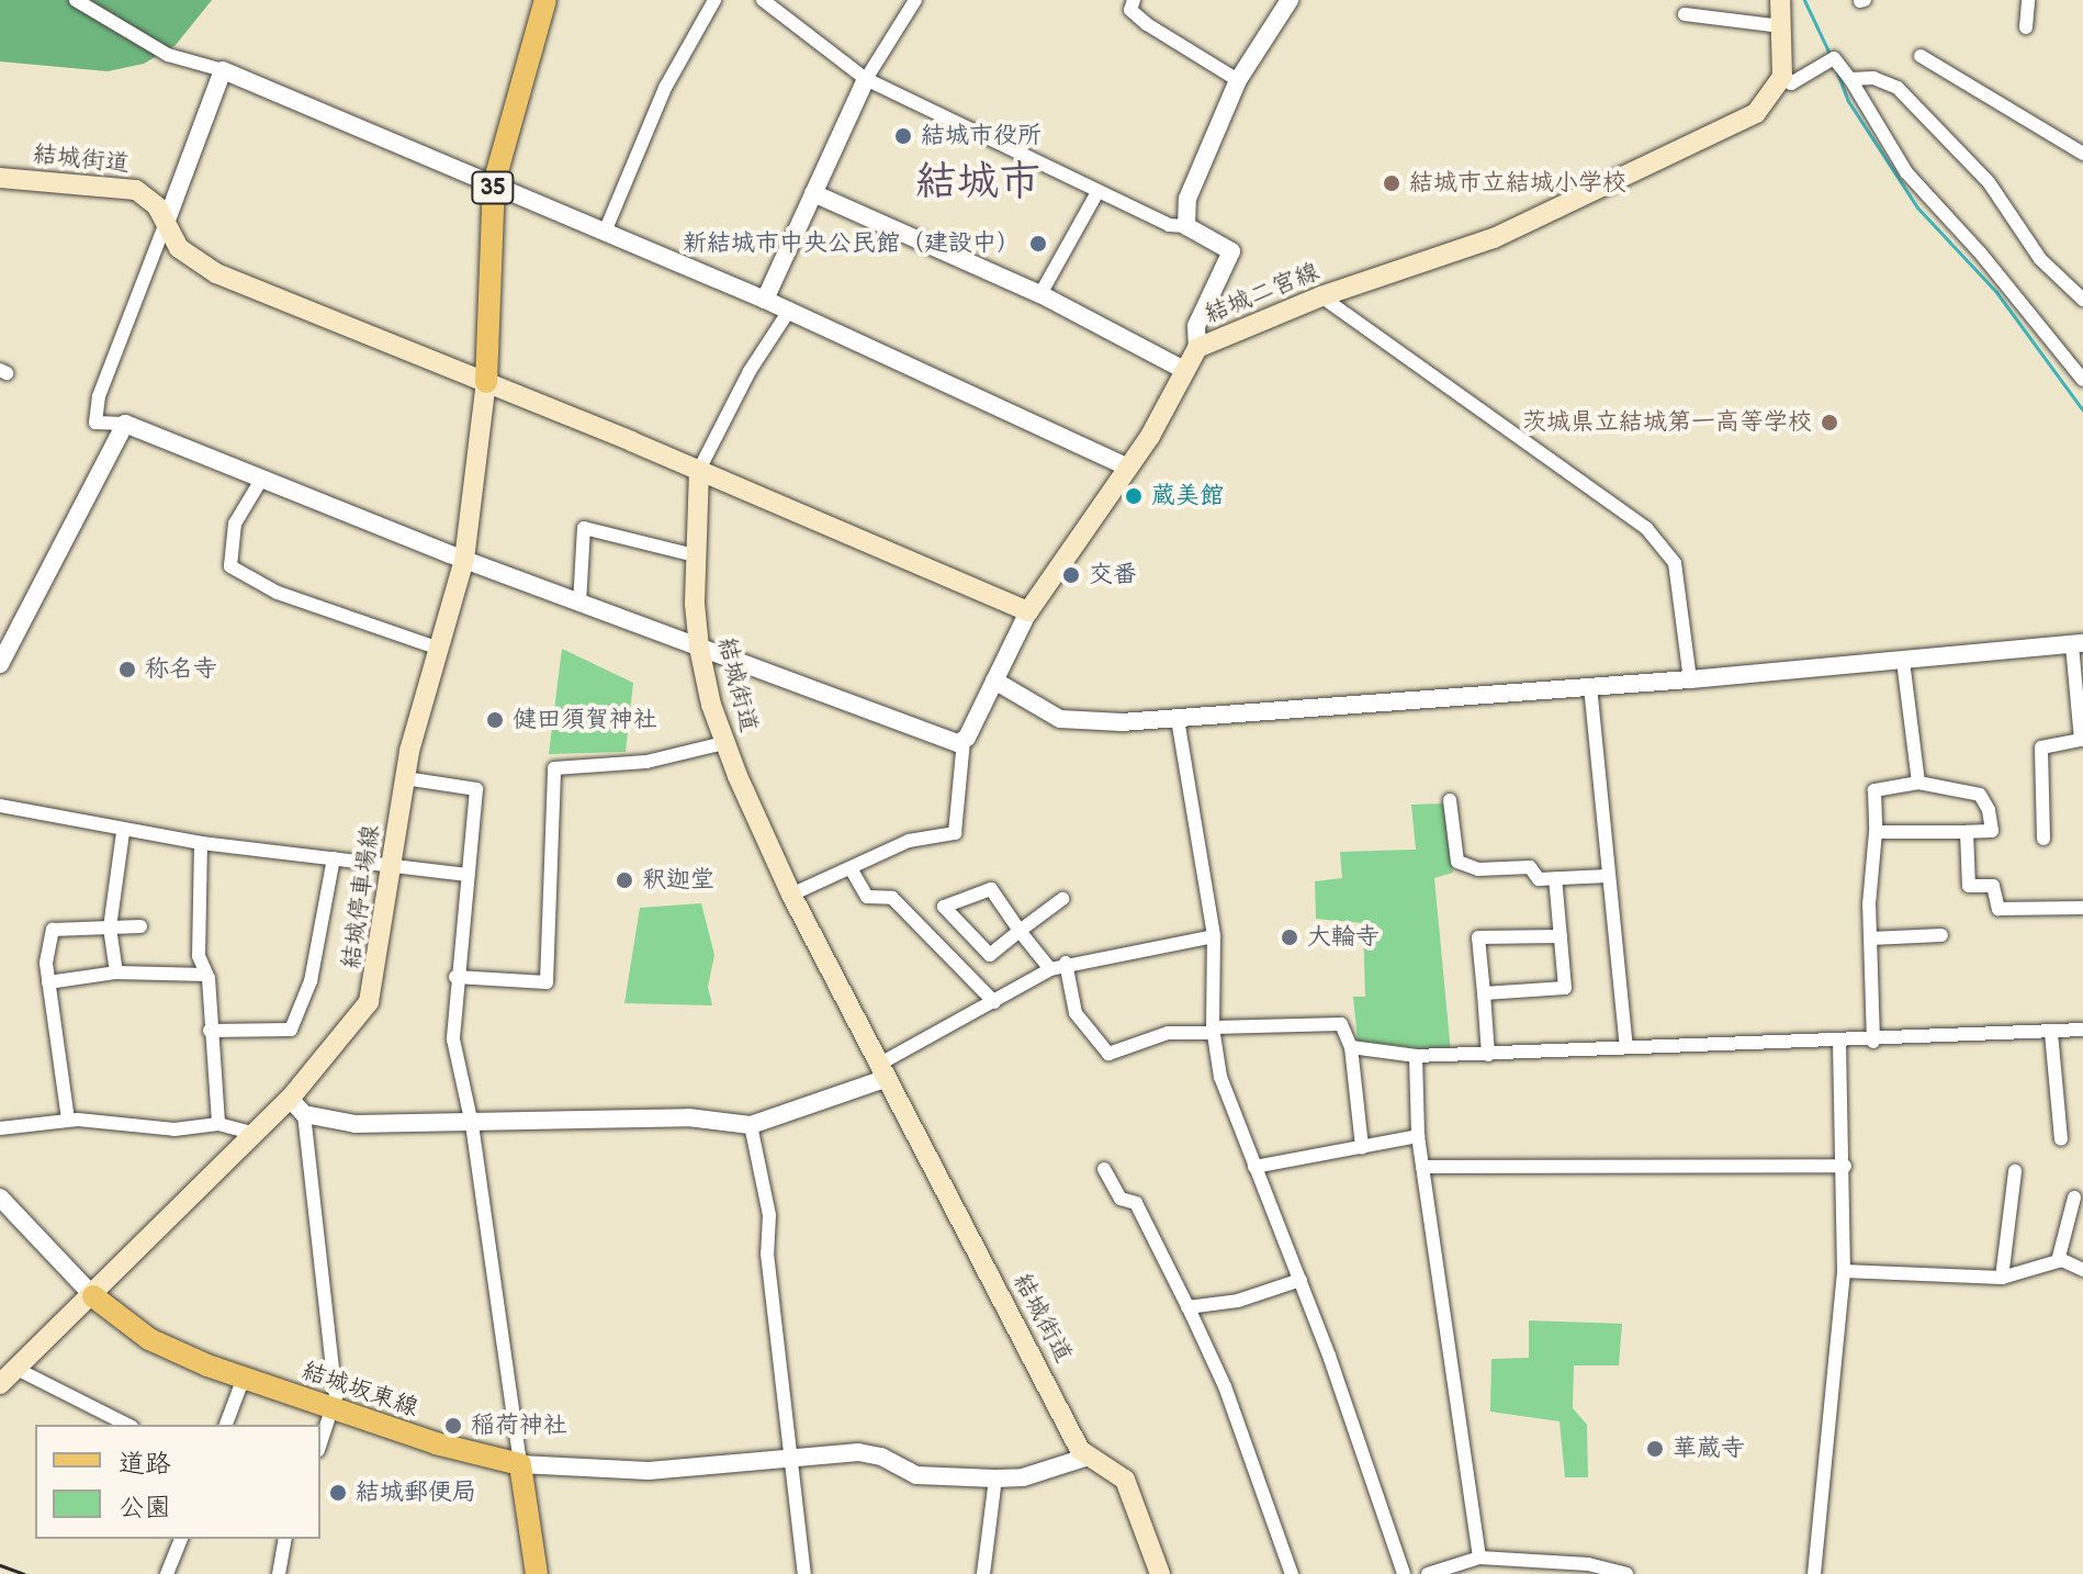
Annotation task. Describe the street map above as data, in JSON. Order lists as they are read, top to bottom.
{
  "streets": {
    "main road": [
      "結城街道",
      "35",
      "結城二宮線",
      "結城停車場線",
      "結城坂東線"
    ]
  },
  "crossings": [
    ["結城街道", "35"],
    ["結城街道", "結城停車場線"],
    ["35", "結城停車場線"],
    ["結城停車場線", "結城坂東線"]
  ],
  "districts": ["結城市"],
  "places": [
    "結城市役所",
    "結城市立結城小学校",
    "新結城市中央公民館（建設中）",
    "茨城県立結城第一高等学校",
    "蔵美館",
    "交番",
    "称名寺",
    "健田須賀神社",
    "釈迦堂",
    "大輪寺",
    "稲荷神社",
    "華蔵寺",
    "結城郵便局"
  ],
  "legend": ["道路", "公園"]
}
